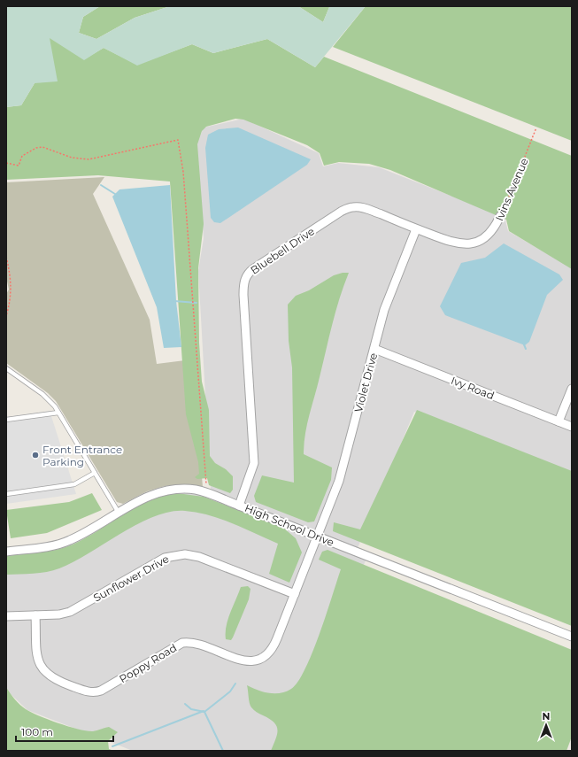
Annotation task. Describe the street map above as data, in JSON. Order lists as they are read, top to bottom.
{
  "streets": {
    "street": [
      "Ivins Avenue",
      "Bluebell Drive",
      "Violet Drive",
      "Ivy Road",
      "High School Drive",
      "Sunflower Drive",
      "Poppy Road"
    ]
  },
  "crossings": [
    ["Ivins Avenue", "Bluebell Drive"],
    ["Bluebell Drive", "Violet Drive"],
    ["Bluebell Drive", "High School Drive"],
    ["Violet Drive", "Ivy Road"],
    ["Violet Drive", "High School Drive"],
    ["Violet Drive", "Poppy Road"],
    ["High School Drive", "Poppy Road"],
    ["Sunflower Drive", "Poppy Road"]
  ],
  "places": ["Front Entrance Parking"],
  "scale_bar": "100 m",
  "north": "top"
}
